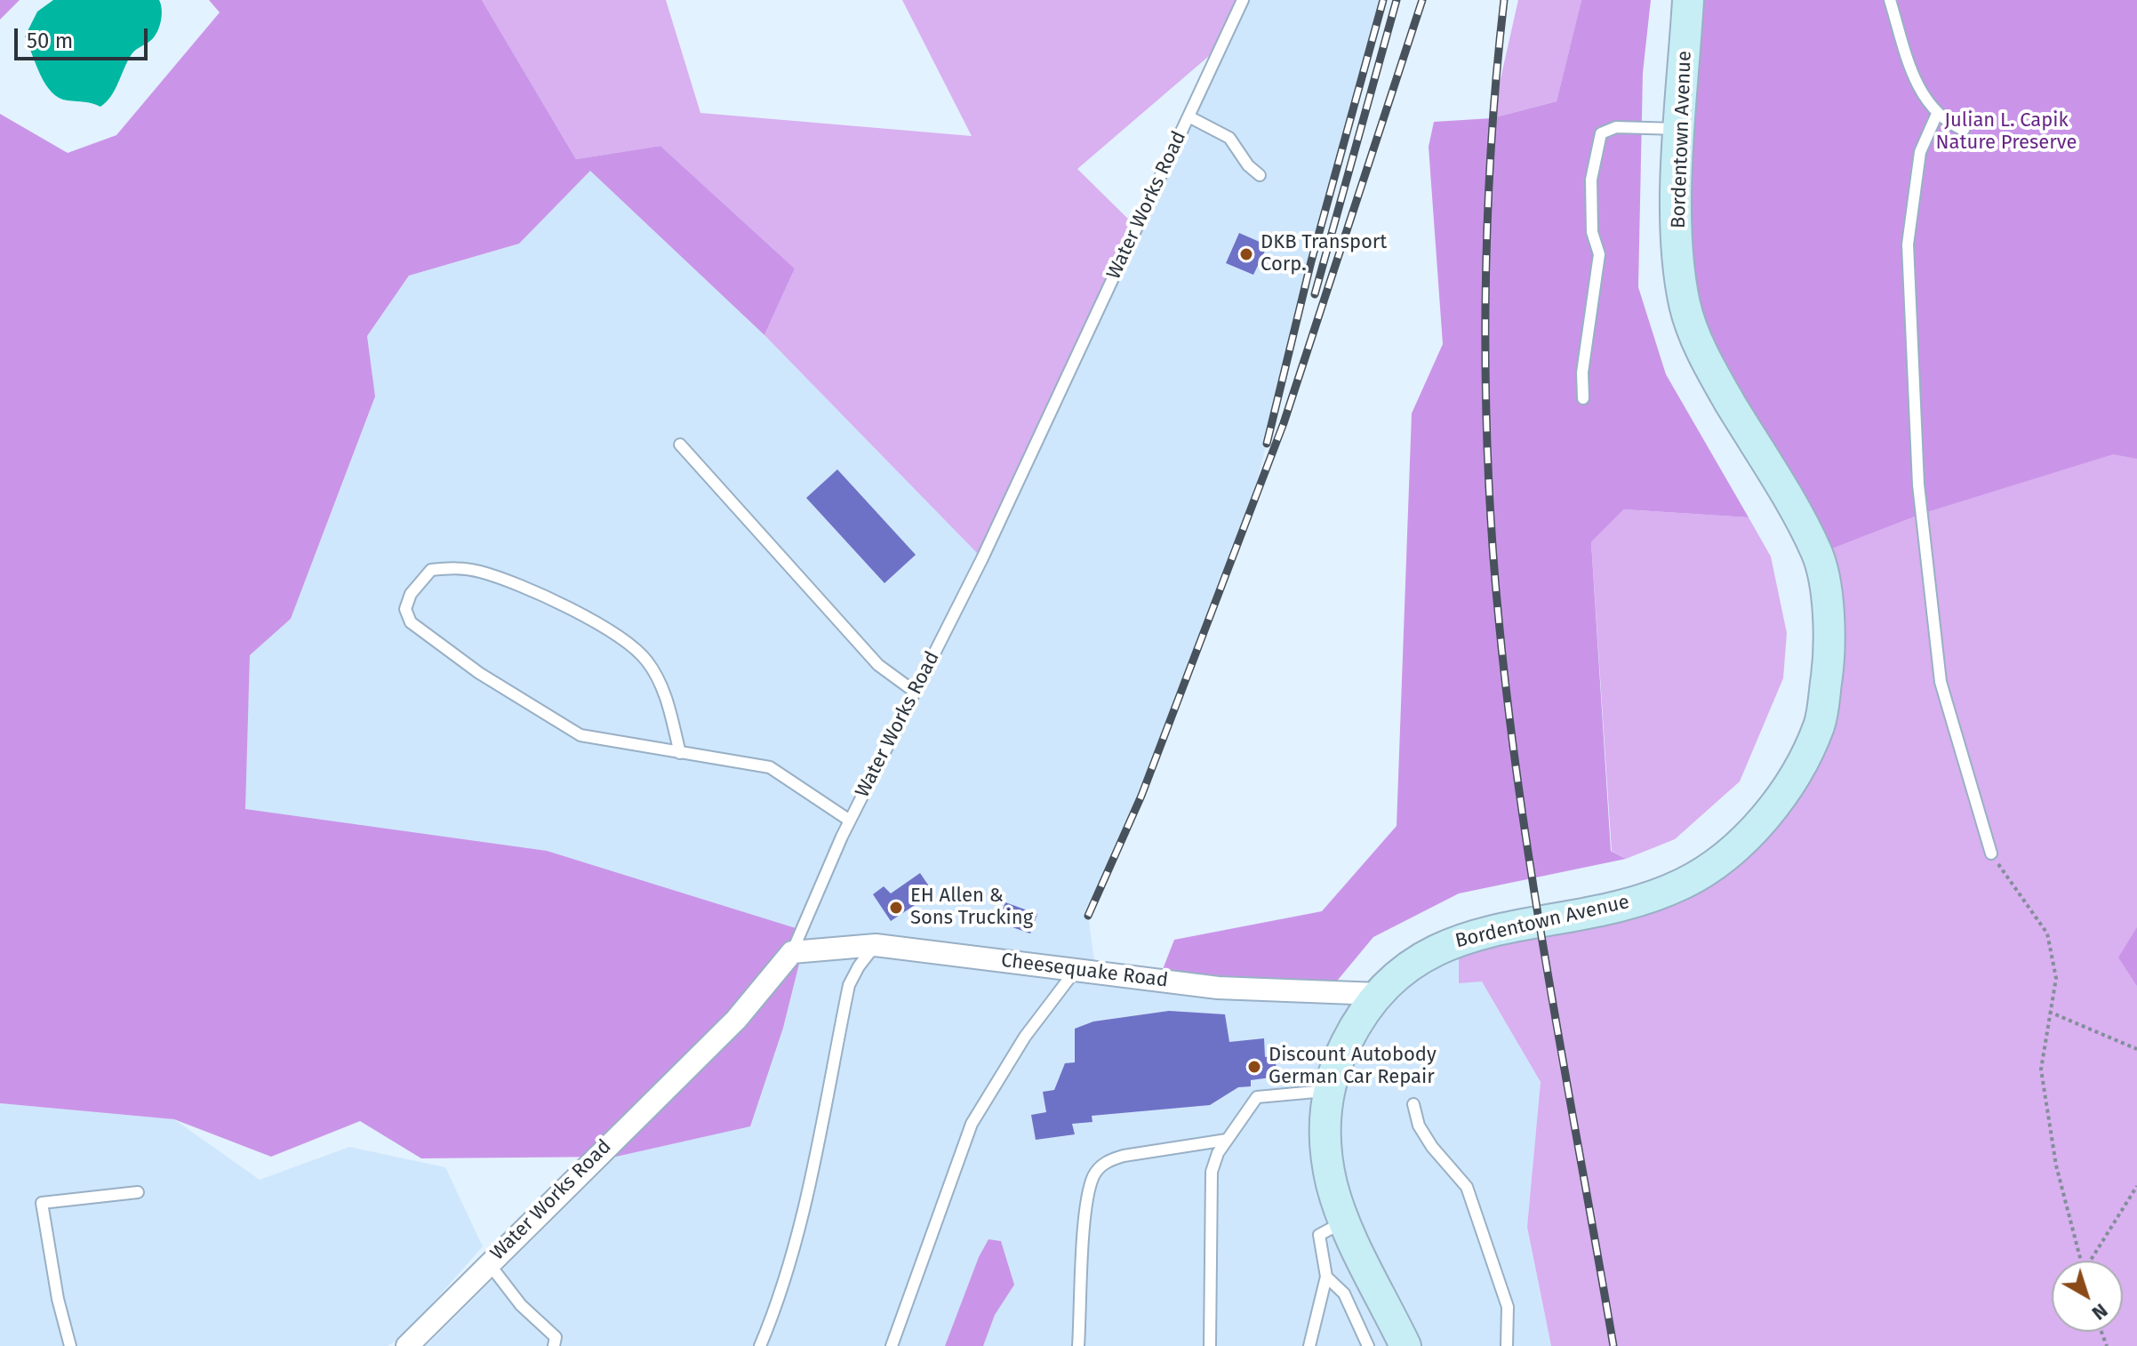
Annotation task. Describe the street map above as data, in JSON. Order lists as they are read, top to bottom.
{
  "streets": {
    "main road": ["Bordentown Avenue"],
    "street": ["Water Works Road", "Cheesequake Road"]
  },
  "crossings": [
    ["Bordentown Avenue", "Cheesequake Road"],
    ["Water Works Road", "Cheesequake Road"]
  ],
  "parks": ["Julian L. Capik Nature Preserve"],
  "places": ["DKB Transport Corp.", "EH Allen & Sons Trucking", "Discount Autobody German Car Repair"],
  "scale_bar": "50 m",
  "north": "bottom right"
}
